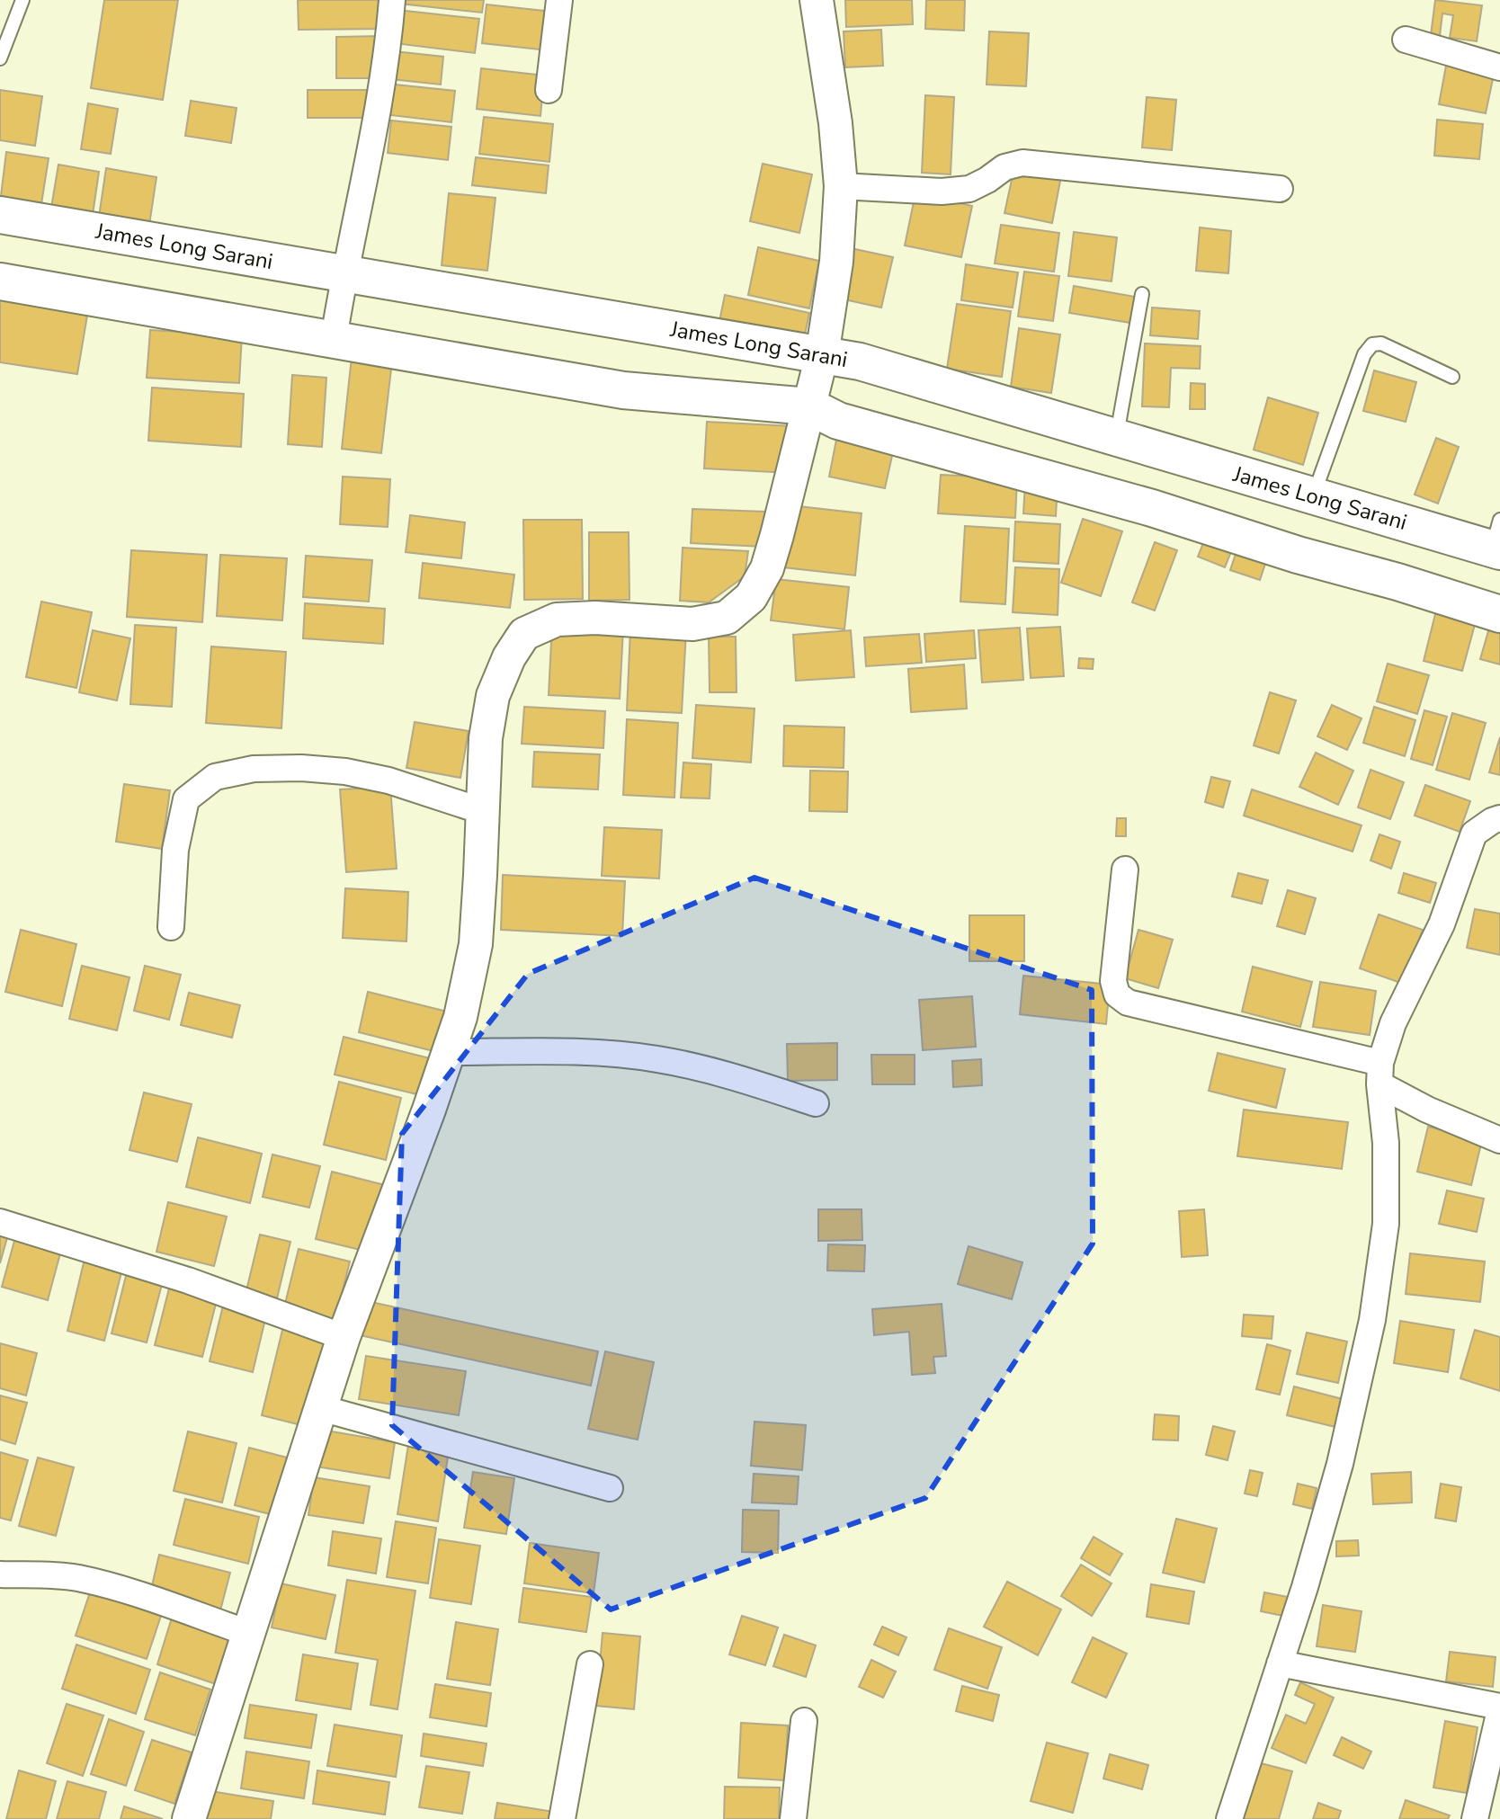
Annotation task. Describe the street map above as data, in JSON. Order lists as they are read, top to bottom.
{
  "streets": {
    "main road": ["James Long Sarani"]
  }
}
